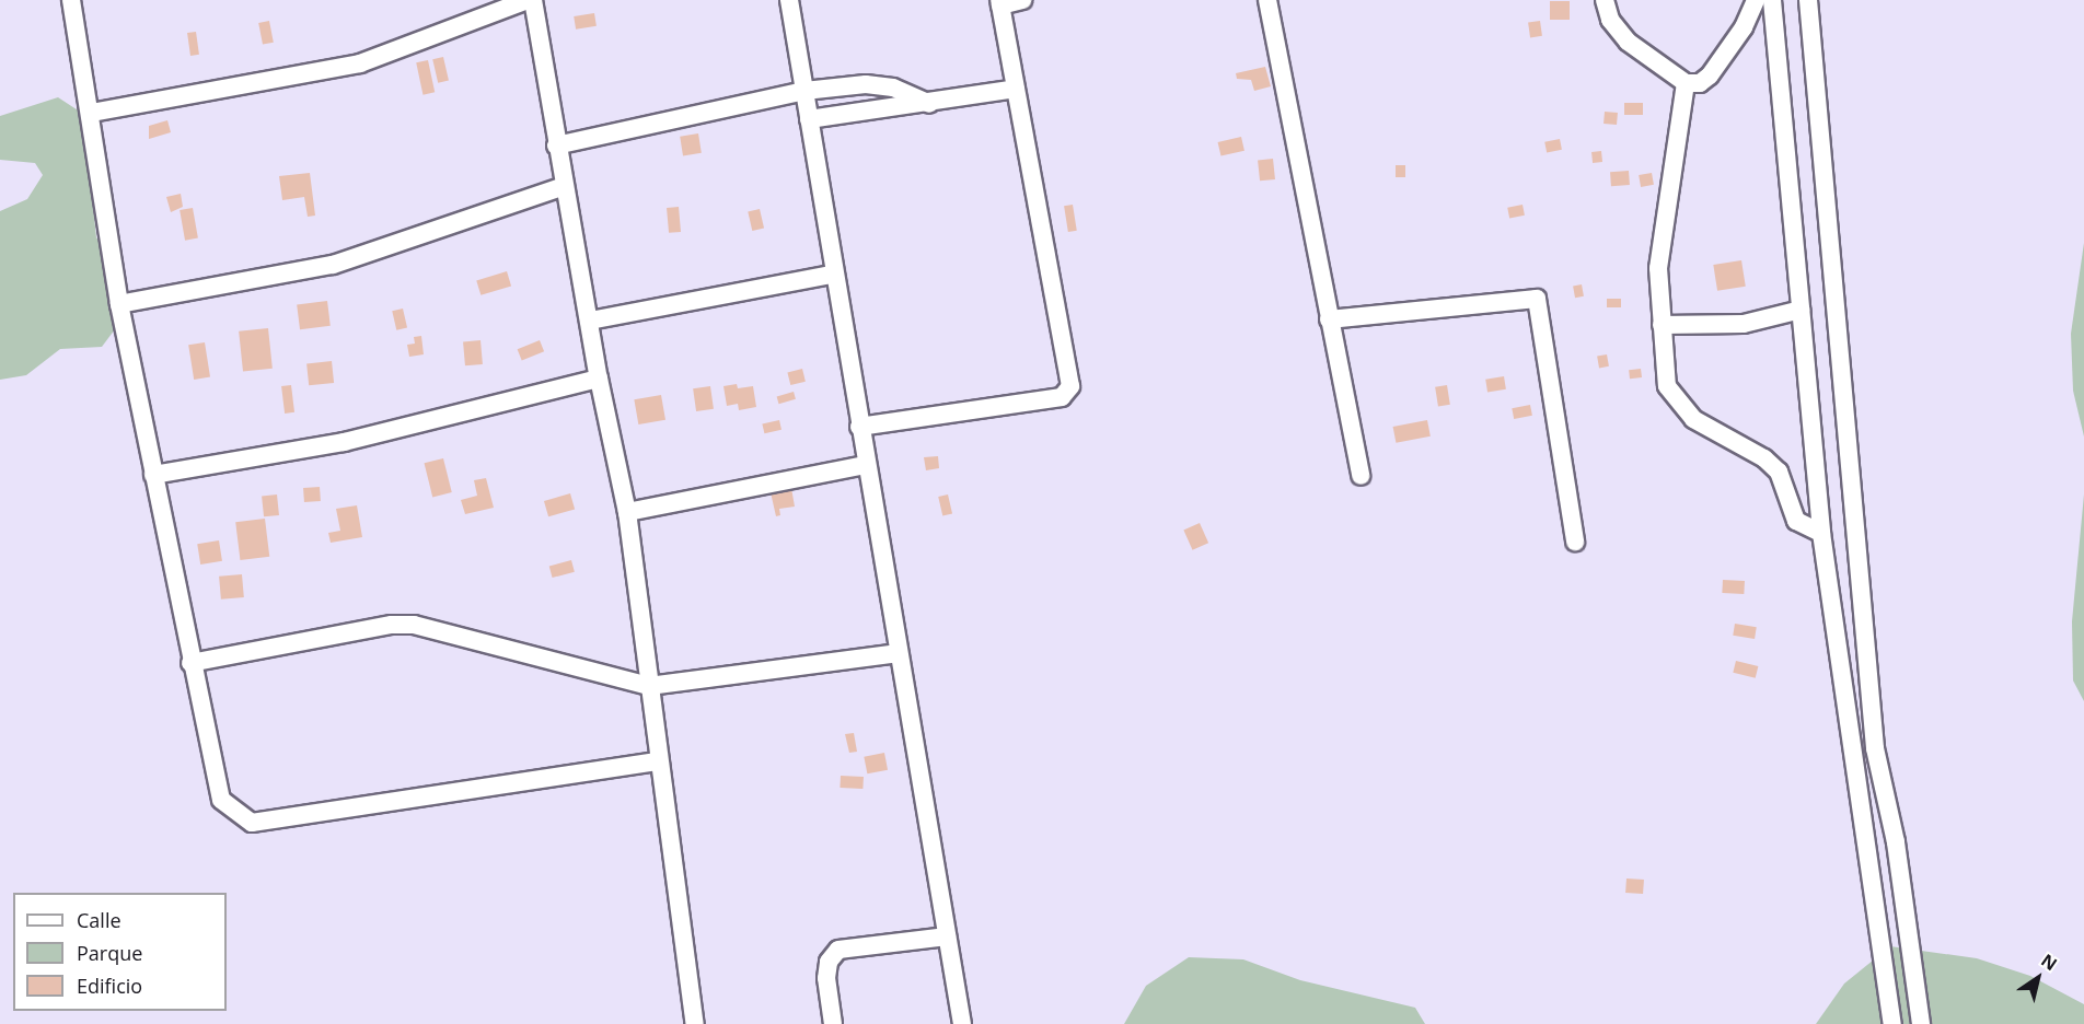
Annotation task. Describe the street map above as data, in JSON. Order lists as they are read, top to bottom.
{
  "legend": ["Calle", "Parque", "Edificio"],
  "north": "top right"
}
